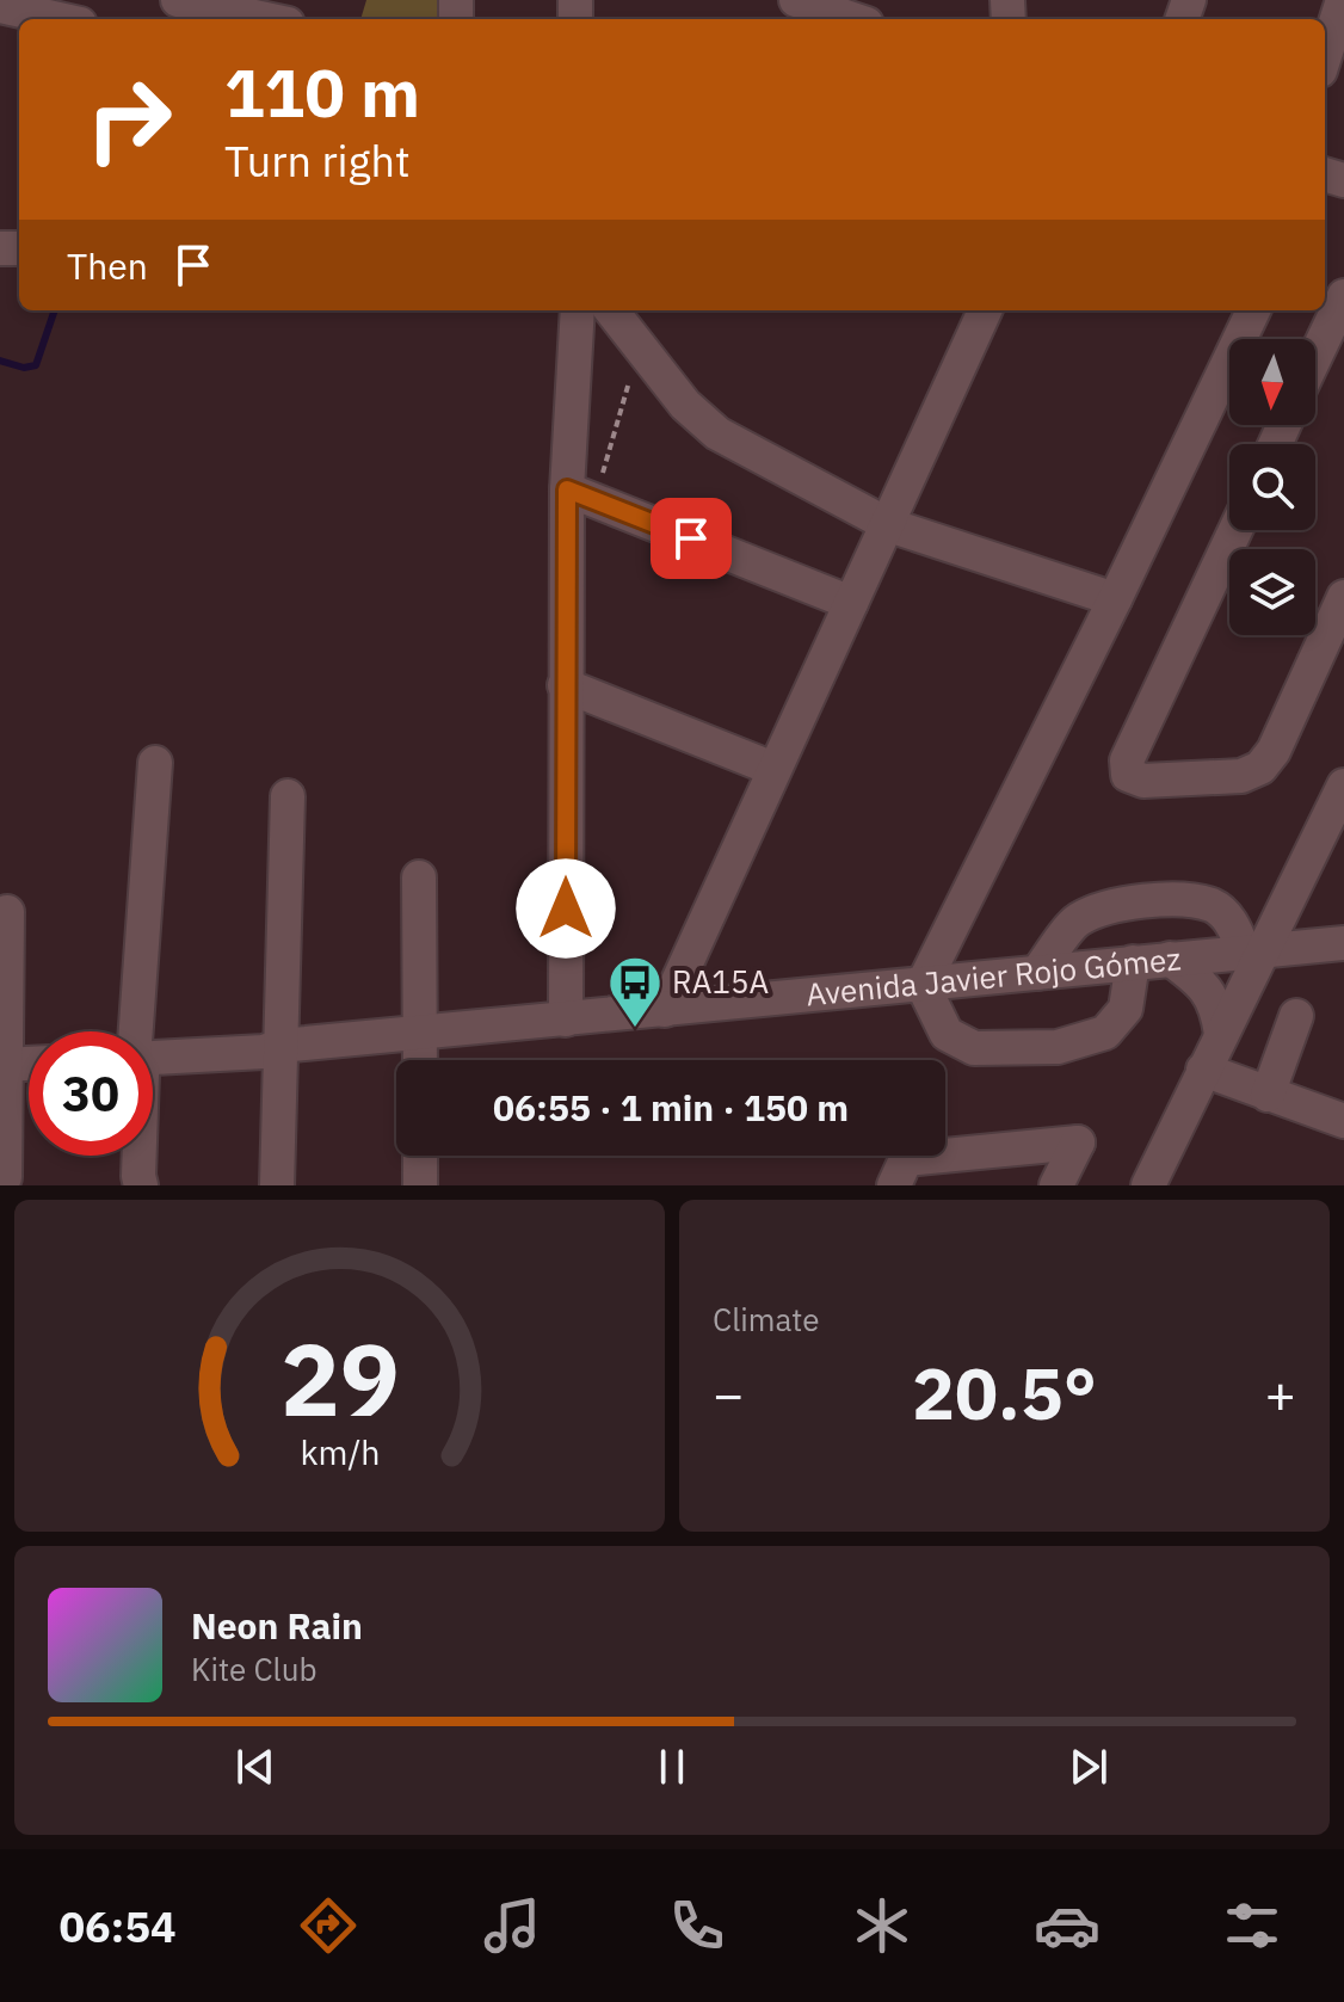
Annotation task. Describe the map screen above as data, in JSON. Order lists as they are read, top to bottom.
{
  "streets": {
    "street": ["Avenida Javier Rojo Gómez"]
  },
  "places": {
    "bus stop": ["RA15A"]
  },
  "north": "bottom",
  "page": {
    "turn": ["110 m", "Turn right"],
    "then": "Then",
    "limit": "30",
    "trip": "06:55 · 1 min · 150 m",
    "tile": "Climate",
    "heat": ["−", "20.5°", "+"],
    "song": ["Neon Rain", "Kite Club"],
    "tabs": "06:54",
    "gauge": ["29", "km/h"]
  }
}
